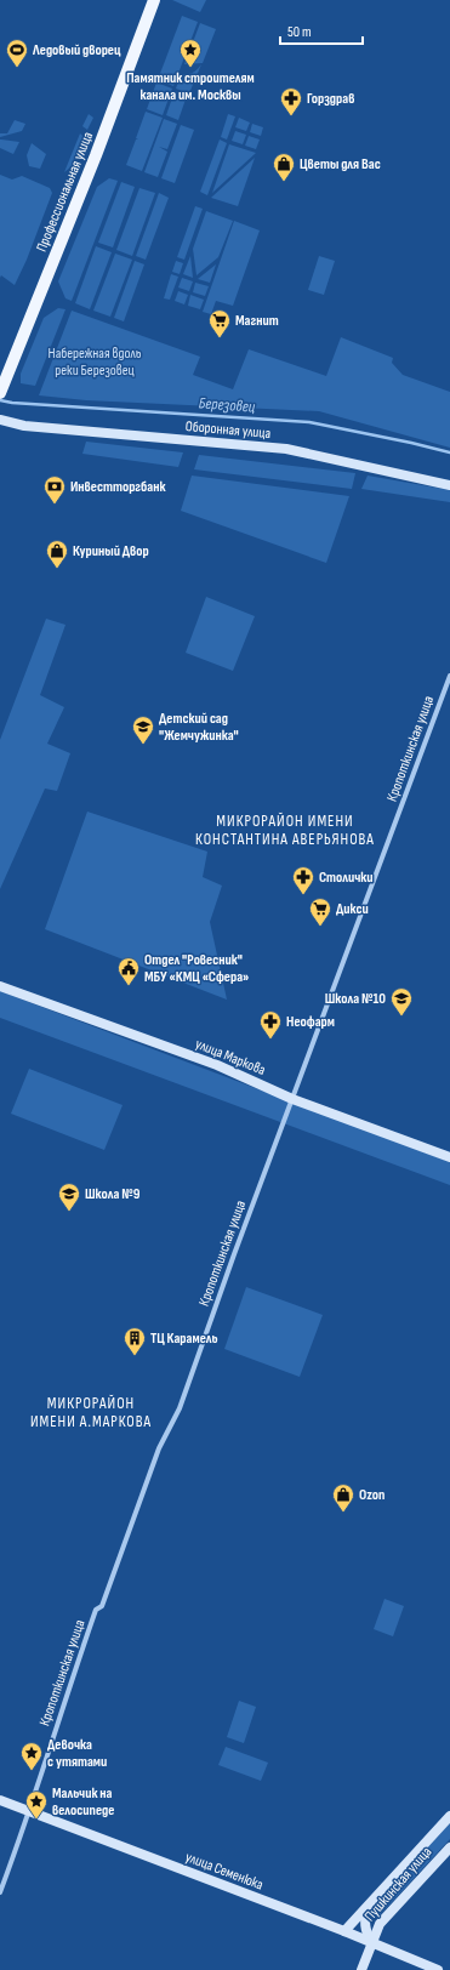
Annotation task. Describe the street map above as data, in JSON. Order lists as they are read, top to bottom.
{
  "streets": {
    "main road": ["Профессиональная улица"],
    "street": [
      "Оборонная улица",
      "Кропоткинская улица",
      "улица Маркова",
      "улица Семенюка",
      "Пушкинская улица"
    ]
  },
  "crossings": [
    ["Кропоткинская улица", "улица Маркова"],
    ["Кропоткинская улица", "улица Семенюка"],
    ["улица Семенюка", "Пушкинская улица"]
  ],
  "districts": ["МИКРОРАЙОН ИМЕНИ КОНСТАНТИНА АВЕРЬЯНОВА", "МИКРОРАЙОН ИМЕНИ А.МАРКОВА"],
  "water": ["Березовец"],
  "parks": ["Набережная вдоль реки Березовец"],
  "places": {
    "sports": ["Ледовый дворец"],
    "place": ["Памятник строителям канала им. Москвы", "Девочка с утятами", "Мальчик на велосипеде"],
    "pharmacy": ["Горздрав", "Столички", "Неофарм"],
    "shop": ["Цветы для Вас", "Куриный Двор", "Ozon"],
    "supermarket": ["Магнит", "Дикси"],
    "bank": ["Инвестторгбанк"],
    "school or university": ["Детский сад \"Жемчужинка\"", "Школа №10", "Школа №9"],
    "public building": ["Отдел \"Ровесник\" МБУ «КМЦ «Сфера»"],
    "building": ["ТЦ Карамель"]
  },
  "scale_bar": "50 m"
}
